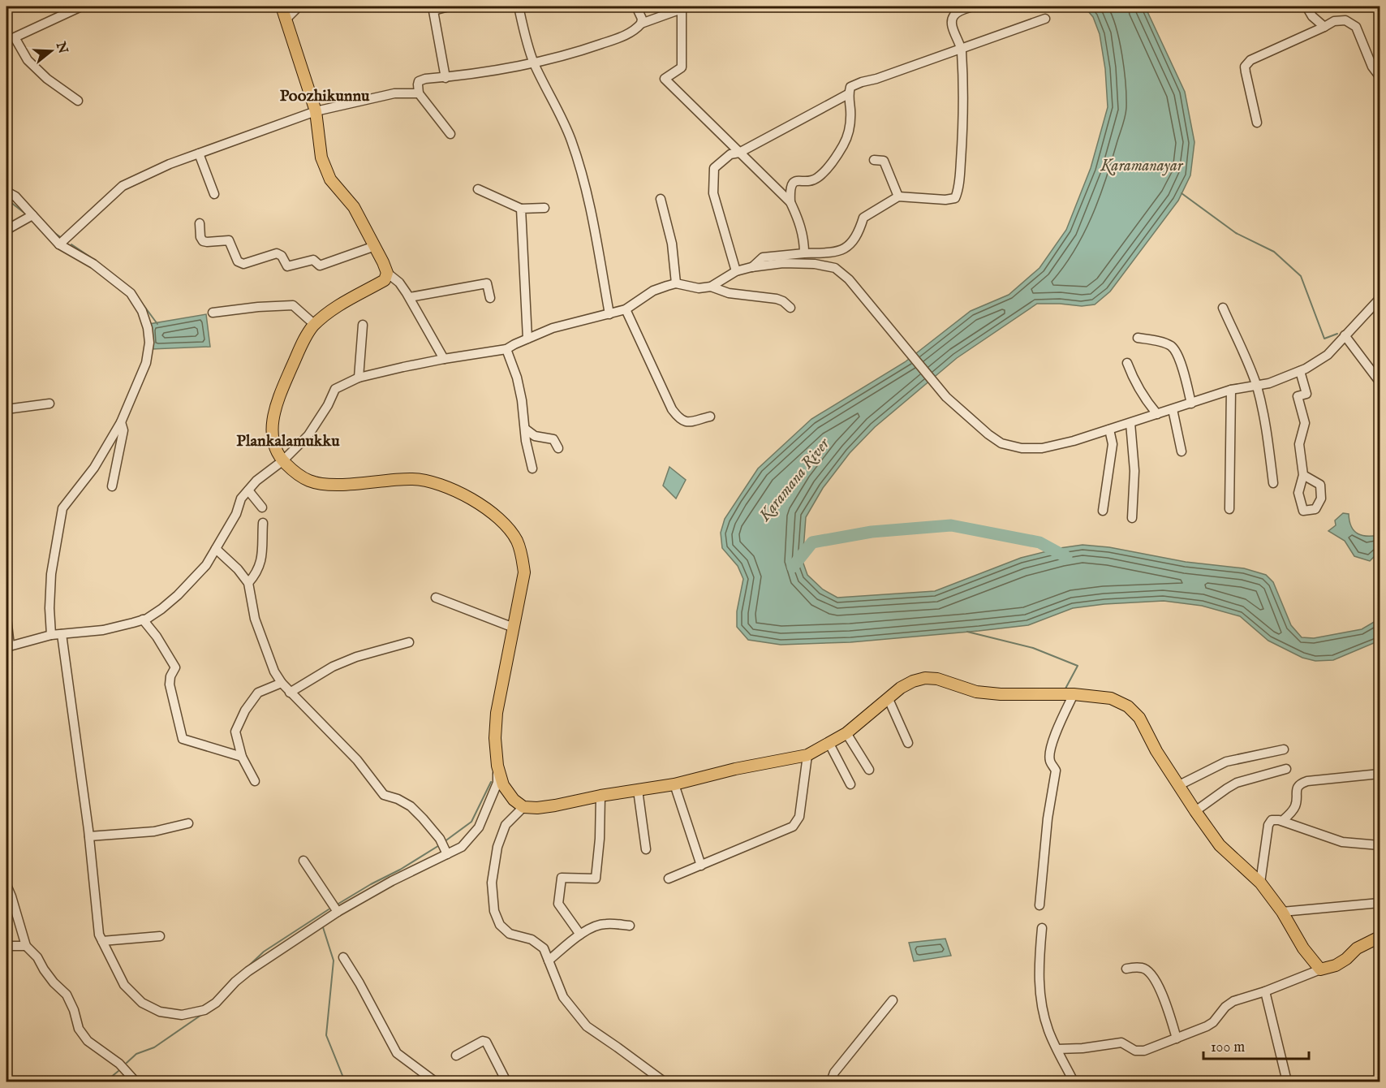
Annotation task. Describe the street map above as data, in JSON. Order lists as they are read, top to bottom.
{
  "districts": ["Poozhikunnu", "Plankalamukku"],
  "water": ["Karamanayar", "Karamana River"],
  "scale_bar": "100 m",
  "north": "right"
}
